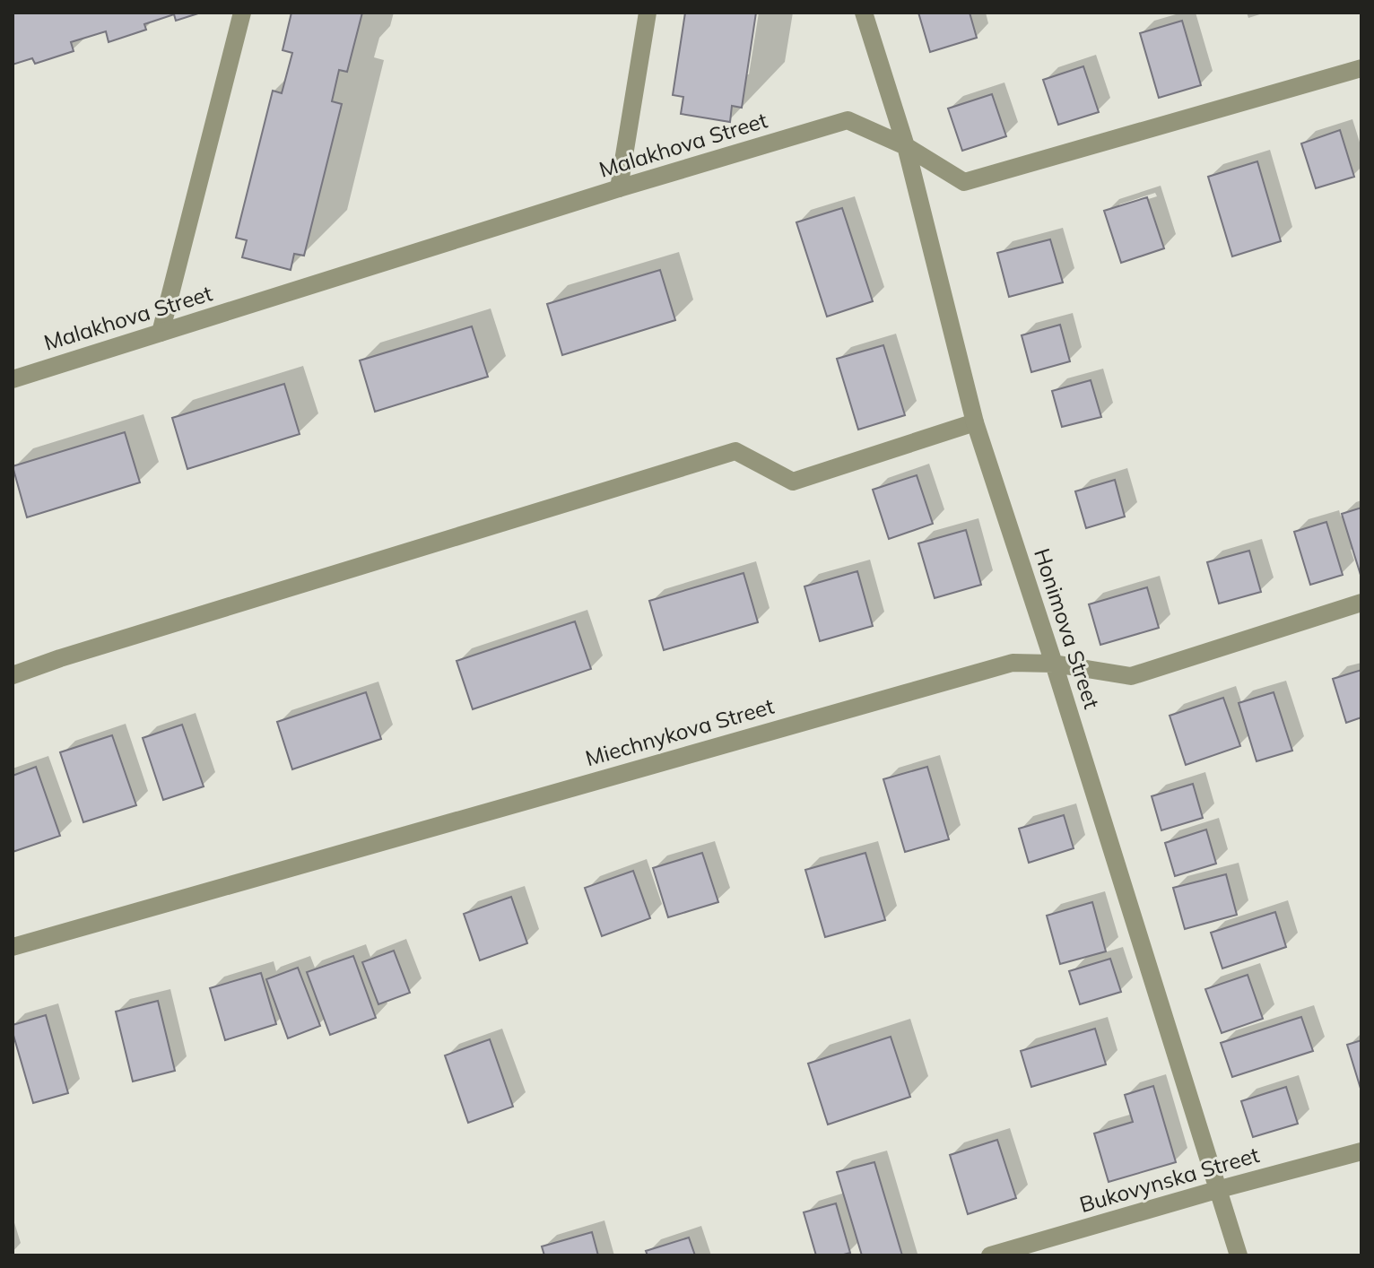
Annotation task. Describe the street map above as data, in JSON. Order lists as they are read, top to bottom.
{
  "streets": {
    "street": [
      "Malakhova Street",
      "Honimova Street",
      "Miechnykova Street",
      "Bukovynska Street"
    ]
  },
  "crossings": [
    ["Malakhova Street", "Honimova Street"],
    ["Honimova Street", "Miechnykova Street"],
    ["Honimova Street", "Bukovynska Street"]
  ]
}
